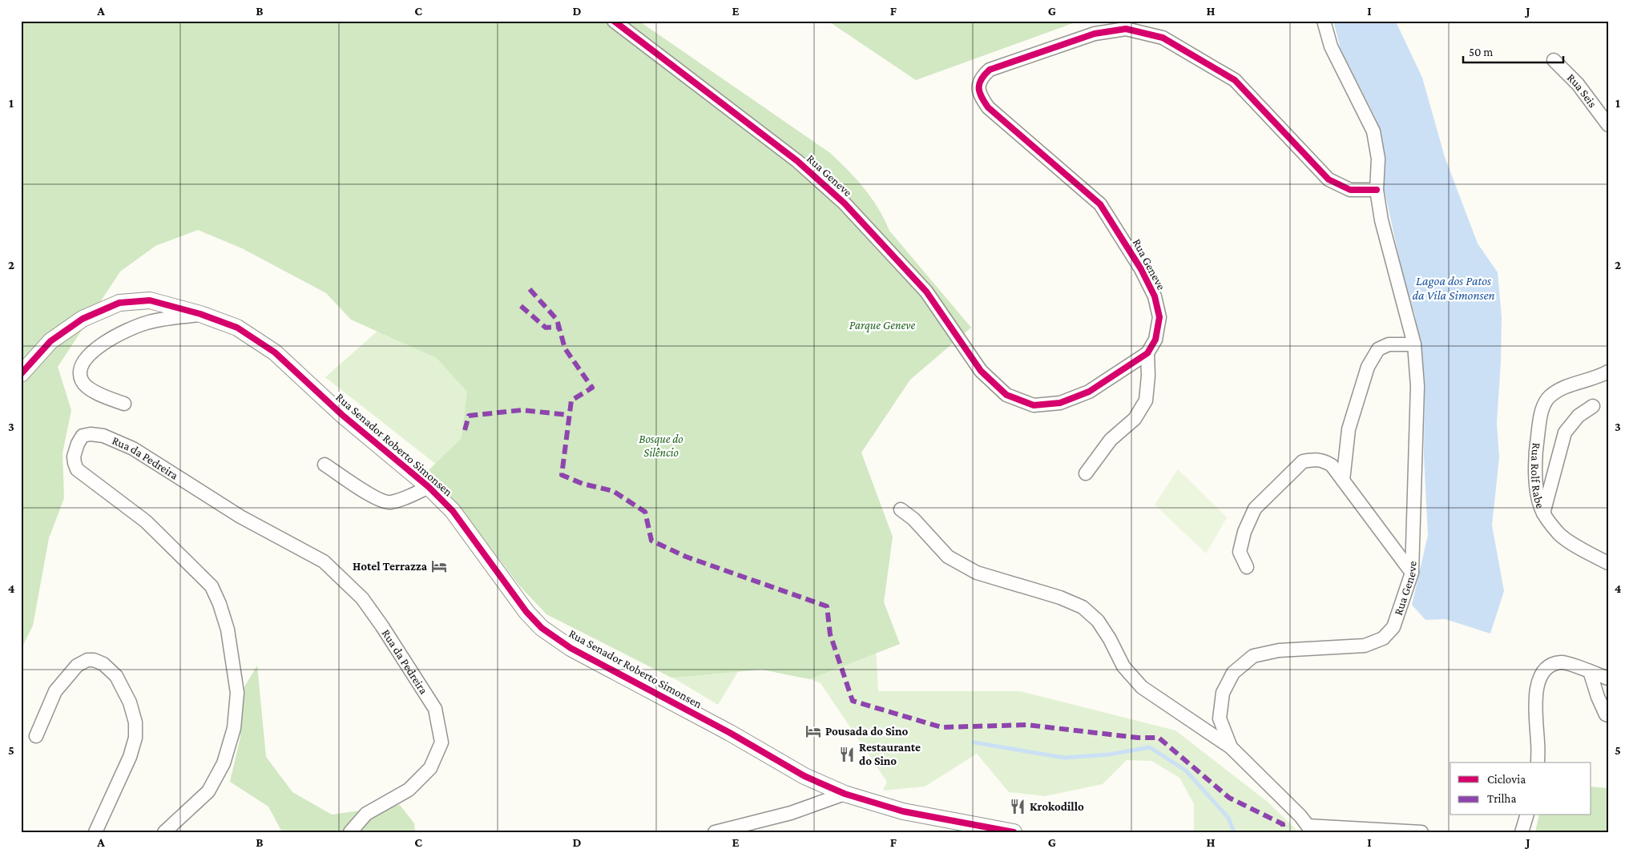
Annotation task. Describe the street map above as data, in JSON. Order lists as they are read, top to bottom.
{
  "streets": {
    "street": [
      "Rua Seis",
      "Rua Geneve",
      "Rua Senador Roberto Simonsen",
      "Rua da Pedreira",
      "Rua Rolf Rabe"
    ]
  },
  "water": ["Lagoa dos Patos da Vila Simonsen"],
  "parks": ["Parque Geneve", "Bosque do Silêncio"],
  "places": {
    "hotel": ["Hotel Terrazza", "Pousada do Sino"],
    "restaurant": ["Restaurante do Sino", "Krokodillo"]
  },
  "legend": ["Ciclovia", "Trilha"],
  "scale_bar": "50 m",
  "grid": {
    "columns": [
      "A",
      "B",
      "C",
      "D",
      "E",
      "F",
      "G",
      "H",
      "I",
      "J"
    ],
    "rows": [
      "1",
      "2",
      "3",
      "4",
      "5"
    ]
  }
}
